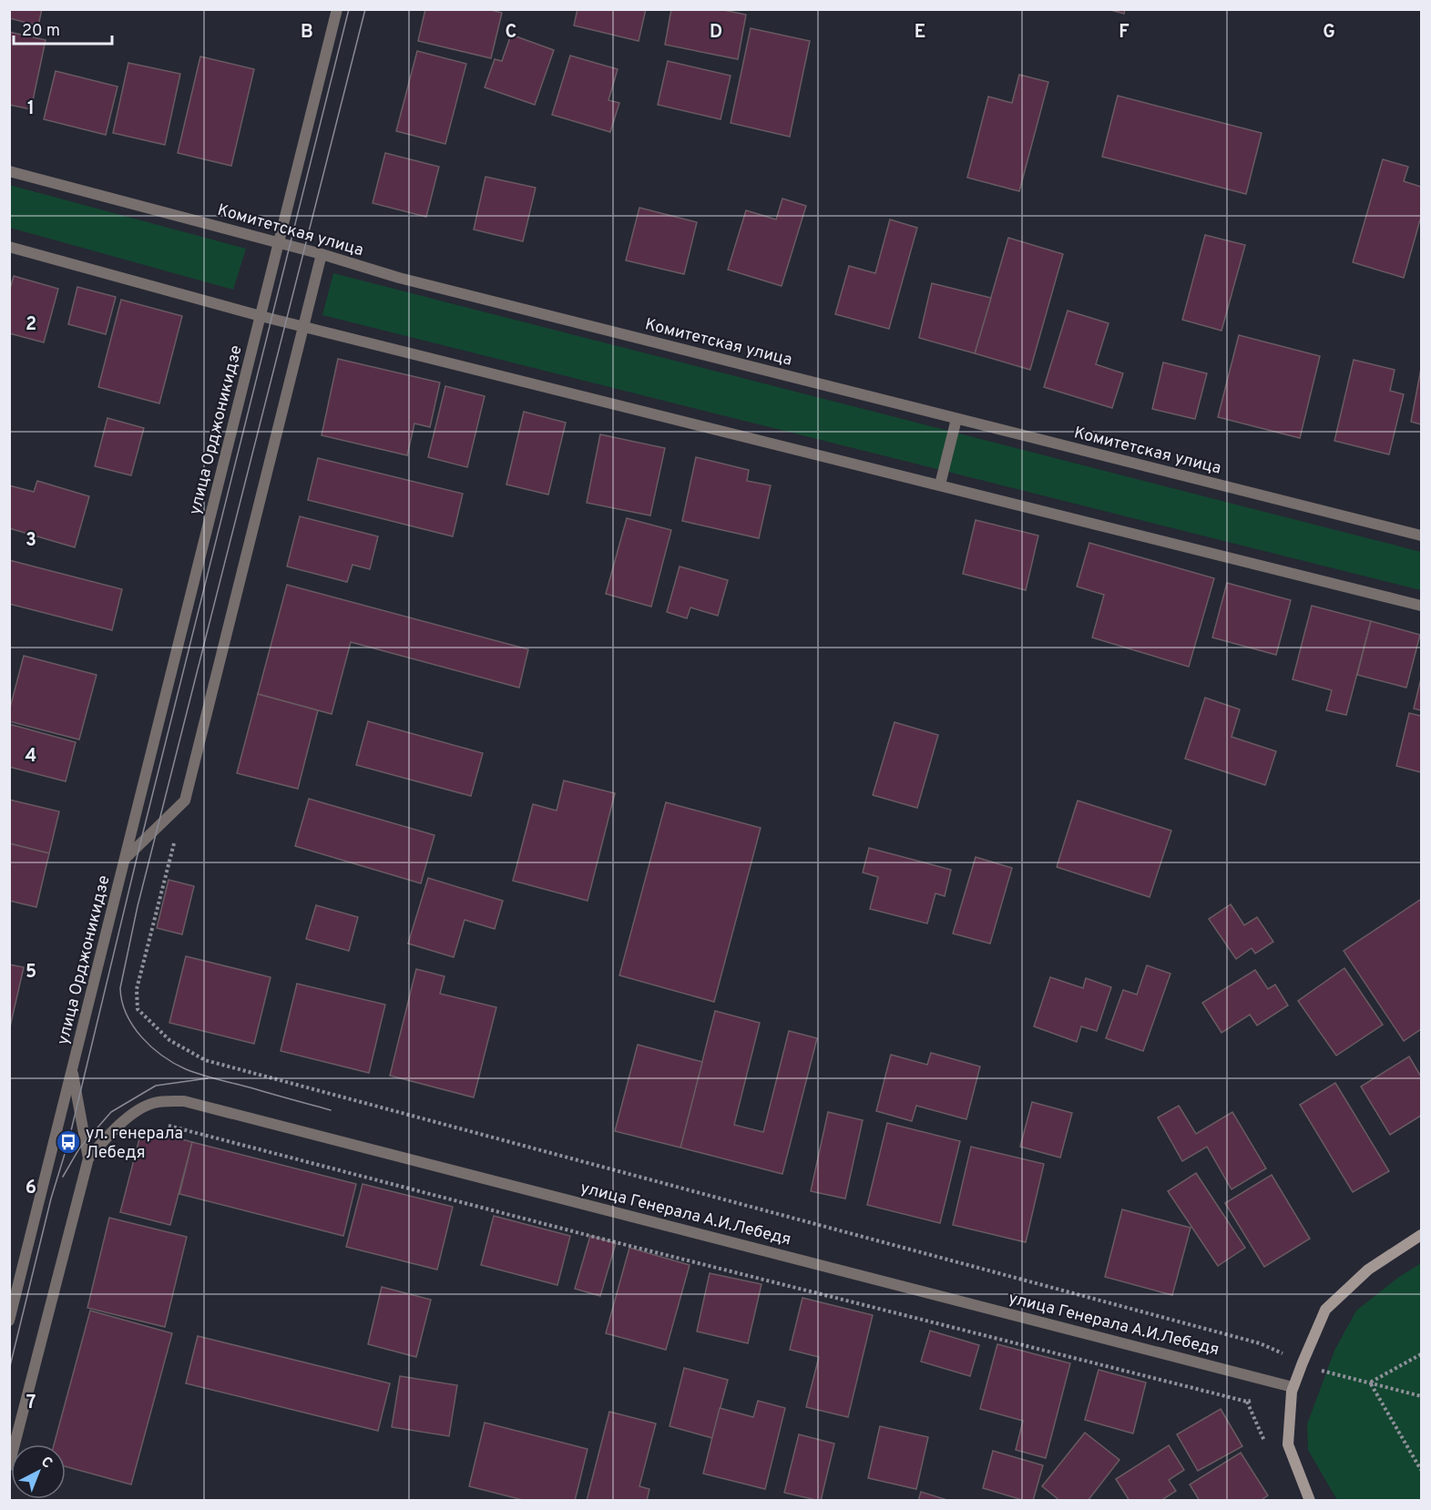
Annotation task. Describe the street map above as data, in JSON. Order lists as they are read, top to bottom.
{
  "streets": {
    "street": ["Комитетская улица", "улица Орджоникидзе", "улица Генерала А.И.Лебедя"]
  },
  "crossings": [
    ["Комитетская улица", "улица Орджоникидзе"],
    ["улица Орджоникидзе", "улица Генерала А.И.Лебедя"]
  ],
  "places": {
    "bus stop": ["ул. генерала Лебедя"]
  },
  "scale_bar": "20 m",
  "north": "top right",
  "grid": {
    "columns": [
      "B",
      "C",
      "D",
      "E",
      "F",
      "G"
    ],
    "rows": [
      "1",
      "2",
      "3",
      "4",
      "5",
      "6",
      "7"
    ]
  }
}
